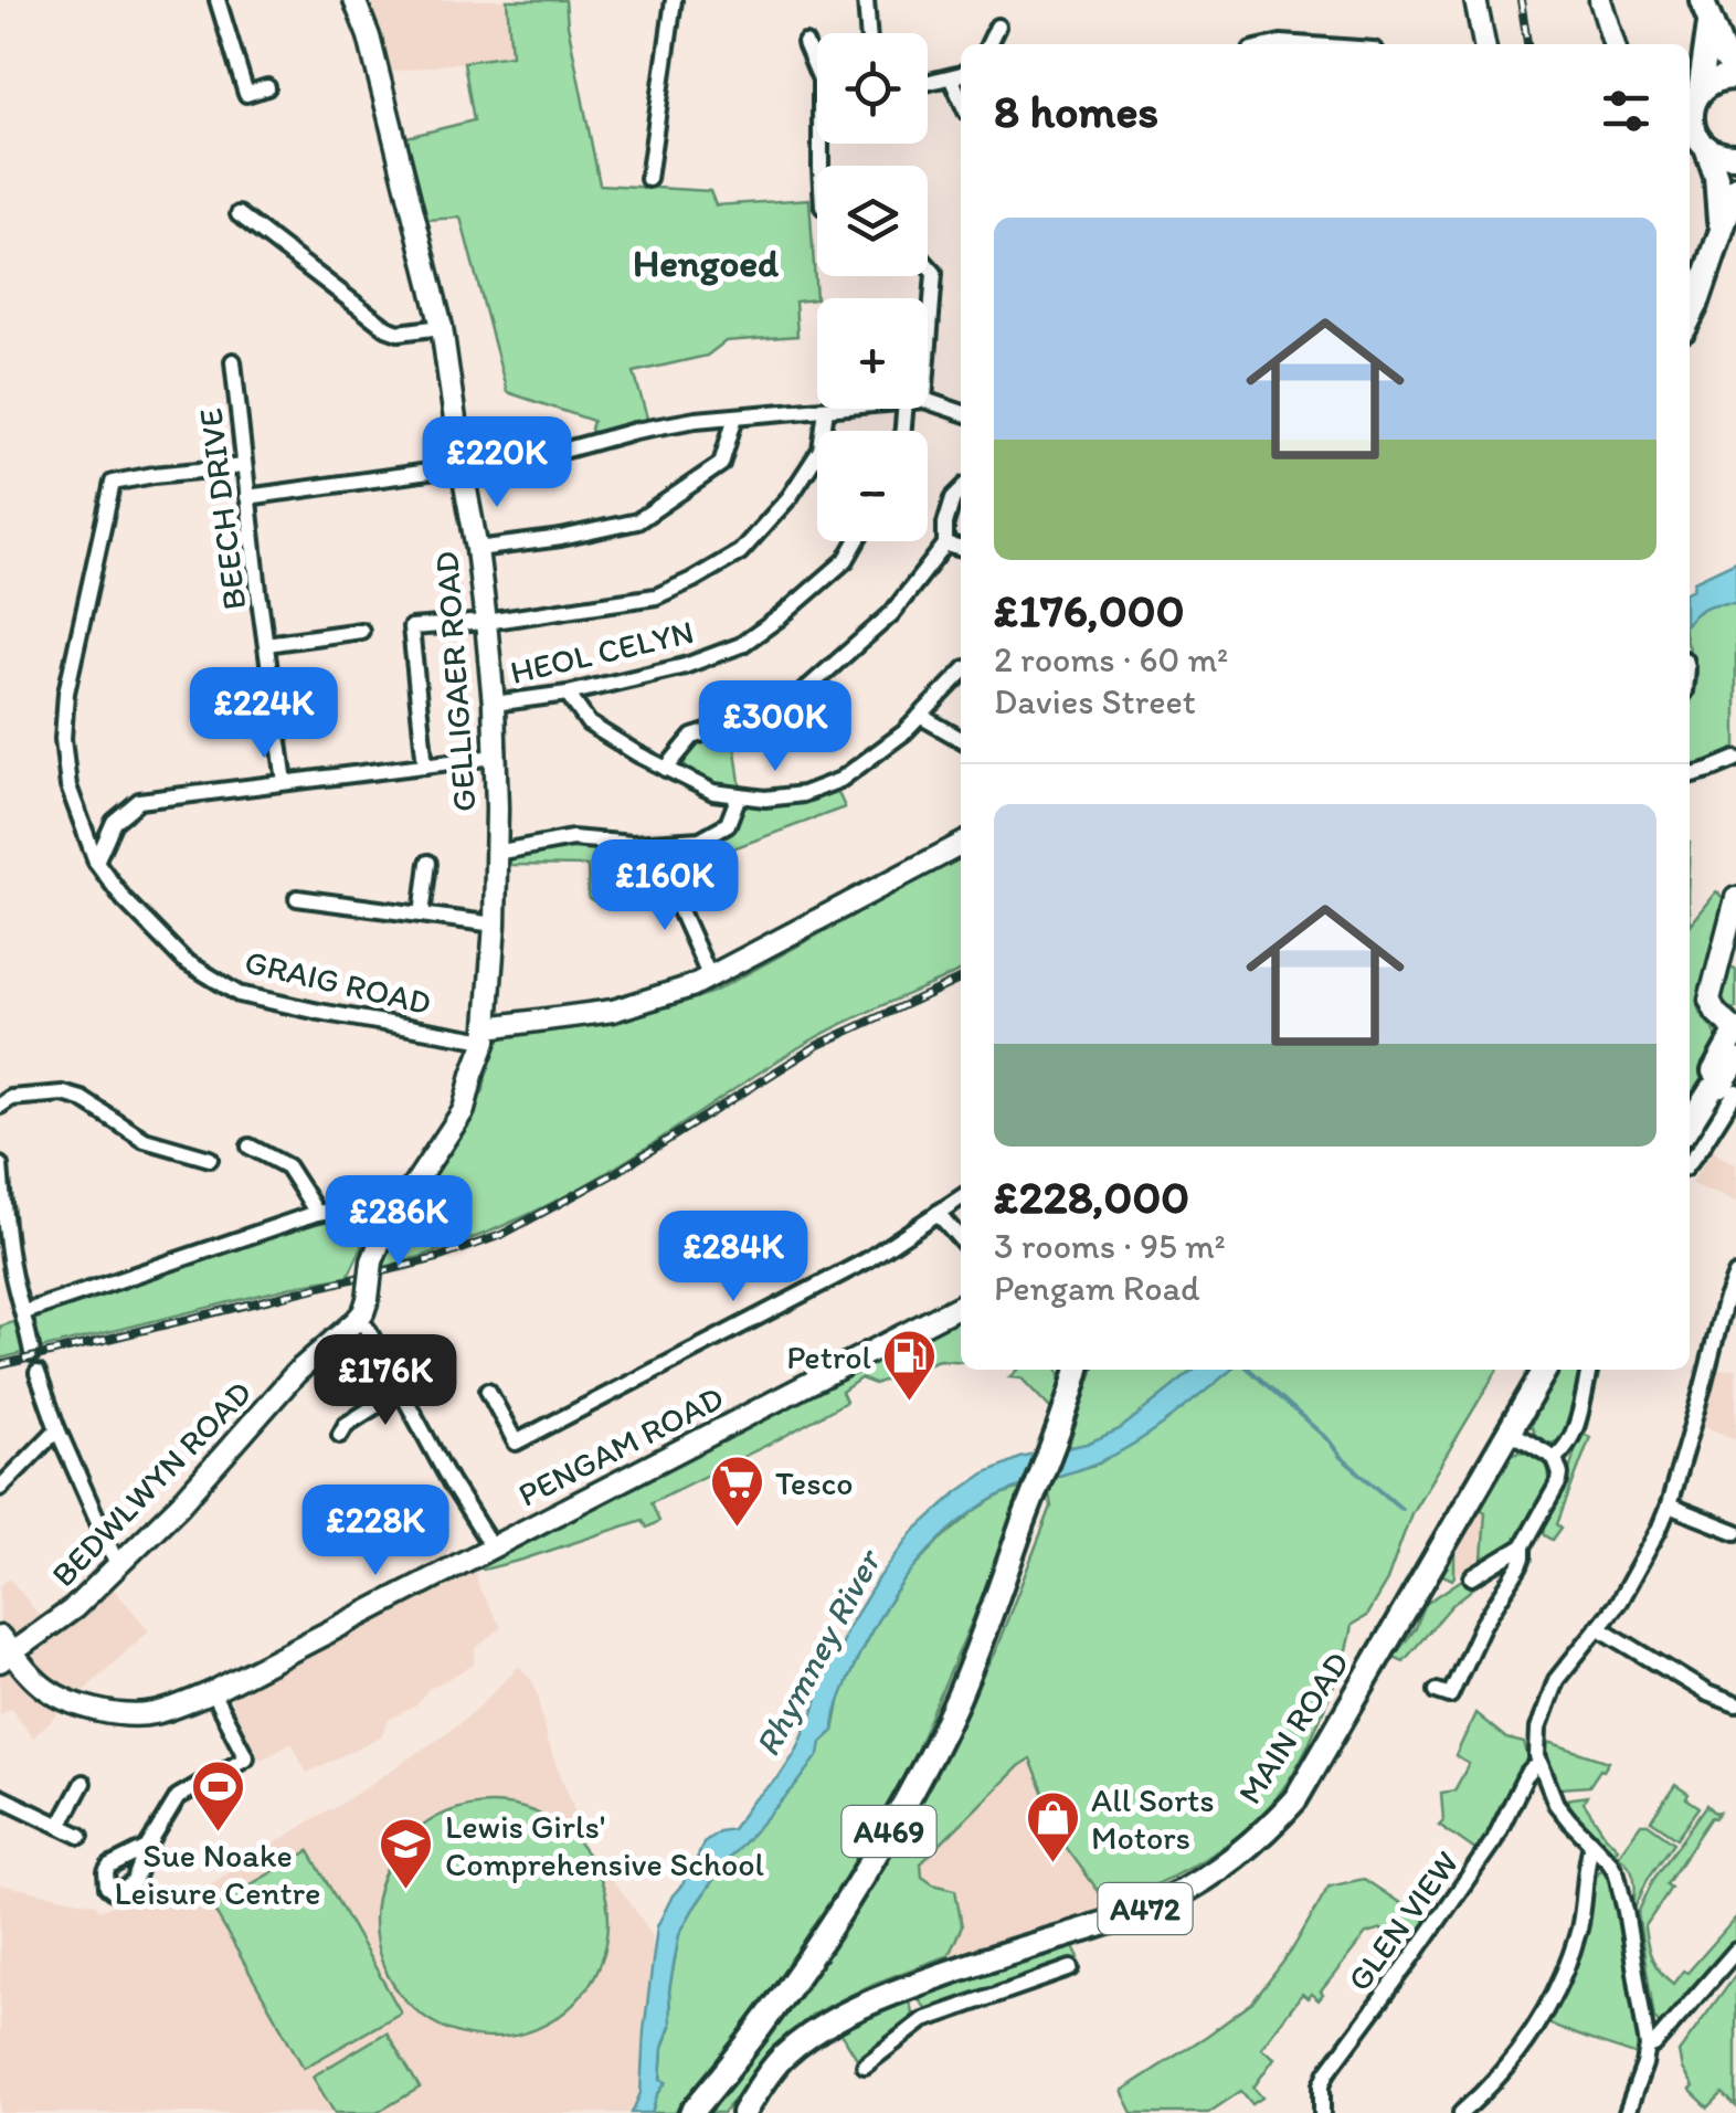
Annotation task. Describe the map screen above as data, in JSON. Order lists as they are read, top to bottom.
{
  "streets": {
    "main road": ["MAIN ROAD", "A469", "A472"],
    "street": [
      "BEECH DRIVE",
      "HEOL CELYN",
      "GELLIGAER ROAD",
      "GRAIG ROAD",
      "PENGAM ROAD",
      "BEDWLWYN ROAD",
      "GLEN VIEW"
    ]
  },
  "crossings": [
    ["BEECH DRIVE", "GRAIG ROAD"],
    ["HEOL CELYN", "GELLIGAER ROAD"],
    ["GELLIGAER ROAD", "GRAIG ROAD"],
    ["GELLIGAER ROAD", "BEDWLWYN ROAD"],
    ["GRAIG ROAD", "BEDWLWYN ROAD"],
    ["PENGAM ROAD", "BEDWLWYN ROAD"]
  ],
  "districts": ["Hengoed"],
  "water": ["Rhymney River"],
  "places": {
    "fuel station": ["Petrol"],
    "supermarket": ["Tesco"],
    "sports": ["Sue Noake Leisure Centre"],
    "shop": ["All Sorts Motors"],
    "school or university": ["Lewis Girls' Comprehensive School"]
  },
  "page": {
    "map_buttons": ["+", "−"],
    "heading": "8 homes",
    "list": [
      {
        "name": "£176,000",
        "note": "2 rooms · 60 m² · Davies Street"
      },
      {
        "name": "£228,000",
        "note": "3 rooms · 95 m² · Pengam Road"
      }
    ],
    "price": [
      "£220K",
      "£224K",
      "£300K",
      "£160K",
      "£286K",
      "£284K",
      "£176K",
      "£228K"
    ]
  }
}
